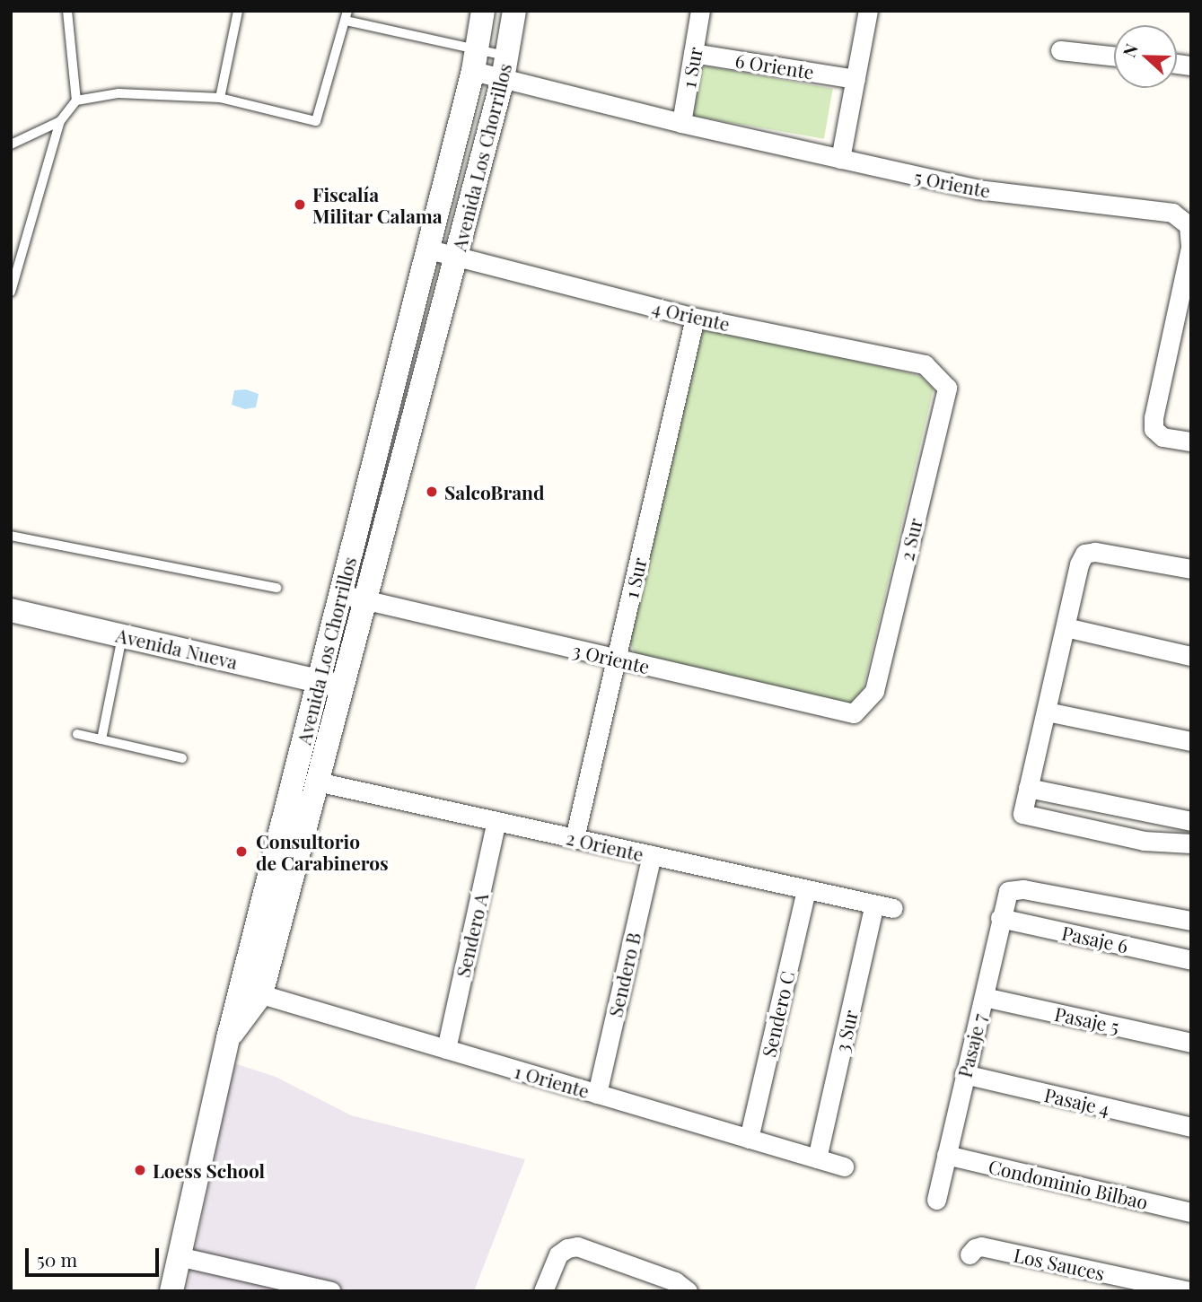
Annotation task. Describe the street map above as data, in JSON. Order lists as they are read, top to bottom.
{
  "streets": {
    "street": [
      "6 Oriente",
      "1 Sur",
      "Avenida Los Chorrillos",
      "5 Oriente",
      "4 Oriente",
      "2 Sur",
      "Avenida Nueva",
      "3 Oriente",
      "2 Oriente",
      "Sendero A",
      "Pasaje 6",
      "Sendero B",
      "Sendero C",
      "Pasaje 5",
      "3 Sur",
      "Pasaje 7",
      "1 Oriente",
      "Pasaje 4",
      "Condominio Bilbao",
      "Los Sauces"
    ]
  },
  "crossings": [
    ["6 Oriente", "1 Sur"],
    ["1 Sur", "5 Oriente"],
    ["1 Sur", "4 Oriente"],
    ["1 Sur", "3 Oriente"],
    ["1 Sur", "2 Oriente"],
    ["Avenida Los Chorrillos", "5 Oriente"],
    ["Avenida Los Chorrillos", "4 Oriente"],
    ["Avenida Los Chorrillos", "Avenida Nueva"],
    ["Avenida Los Chorrillos", "3 Oriente"],
    ["Avenida Los Chorrillos", "2 Oriente"],
    ["Avenida Los Chorrillos", "1 Oriente"],
    ["4 Oriente", "2 Sur"],
    ["2 Sur", "3 Oriente"],
    ["2 Oriente", "Sendero A"],
    ["2 Oriente", "Sendero B"],
    ["2 Oriente", "Sendero C"],
    ["2 Oriente", "3 Sur"],
    ["Sendero A", "1 Oriente"],
    ["Pasaje 6", "Pasaje 7"],
    ["Sendero B", "1 Oriente"],
    ["Sendero C", "1 Oriente"],
    ["Pasaje 5", "Pasaje 7"],
    ["3 Sur", "1 Oriente"],
    ["Pasaje 7", "Pasaje 4"],
    ["Pasaje 7", "Condominio Bilbao"]
  ],
  "places": [
    "Fiscalía Militar Calama",
    "SalcoBrand",
    "Consultorio de Carabineros",
    "Loess School"
  ],
  "scale_bar": "50 m",
  "north": "left"
}
